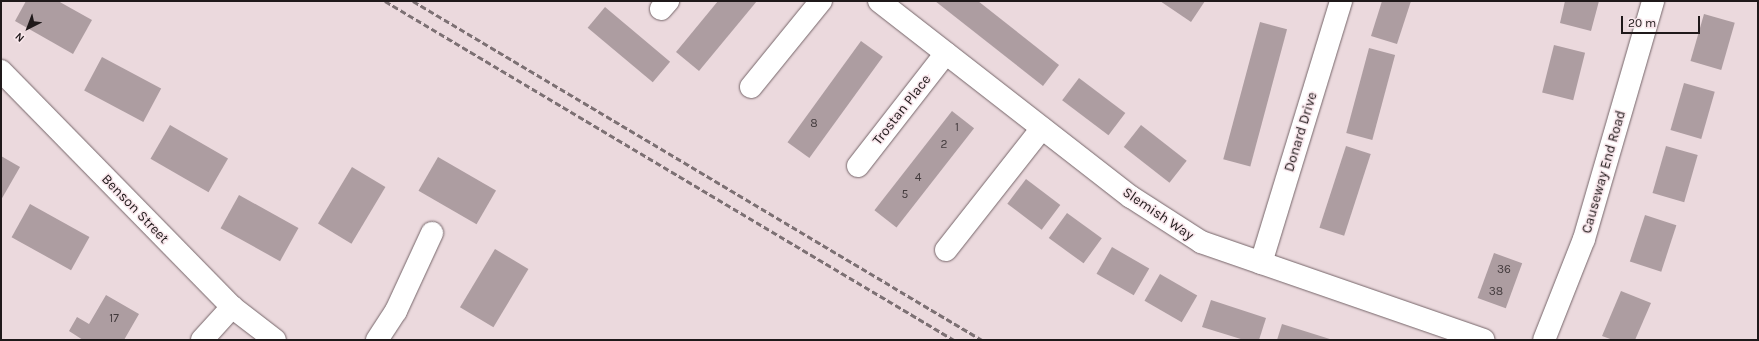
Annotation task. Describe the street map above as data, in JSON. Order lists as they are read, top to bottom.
{
  "streets": {
    "street": [
      "Trostan Place",
      "Donard Drive",
      "Causeway End Road",
      "Benson Street",
      "Slemish Way"
    ]
  },
  "crossings": [
    ["Trostan Place", "Slemish Way"],
    ["Donard Drive", "Slemish Way"]
  ],
  "house_numbers": [
    "8",
    "1",
    "2",
    "4",
    "5",
    "36",
    "38",
    "17"
  ],
  "scale_bar": "20 m",
  "north": "bottom left"
}
